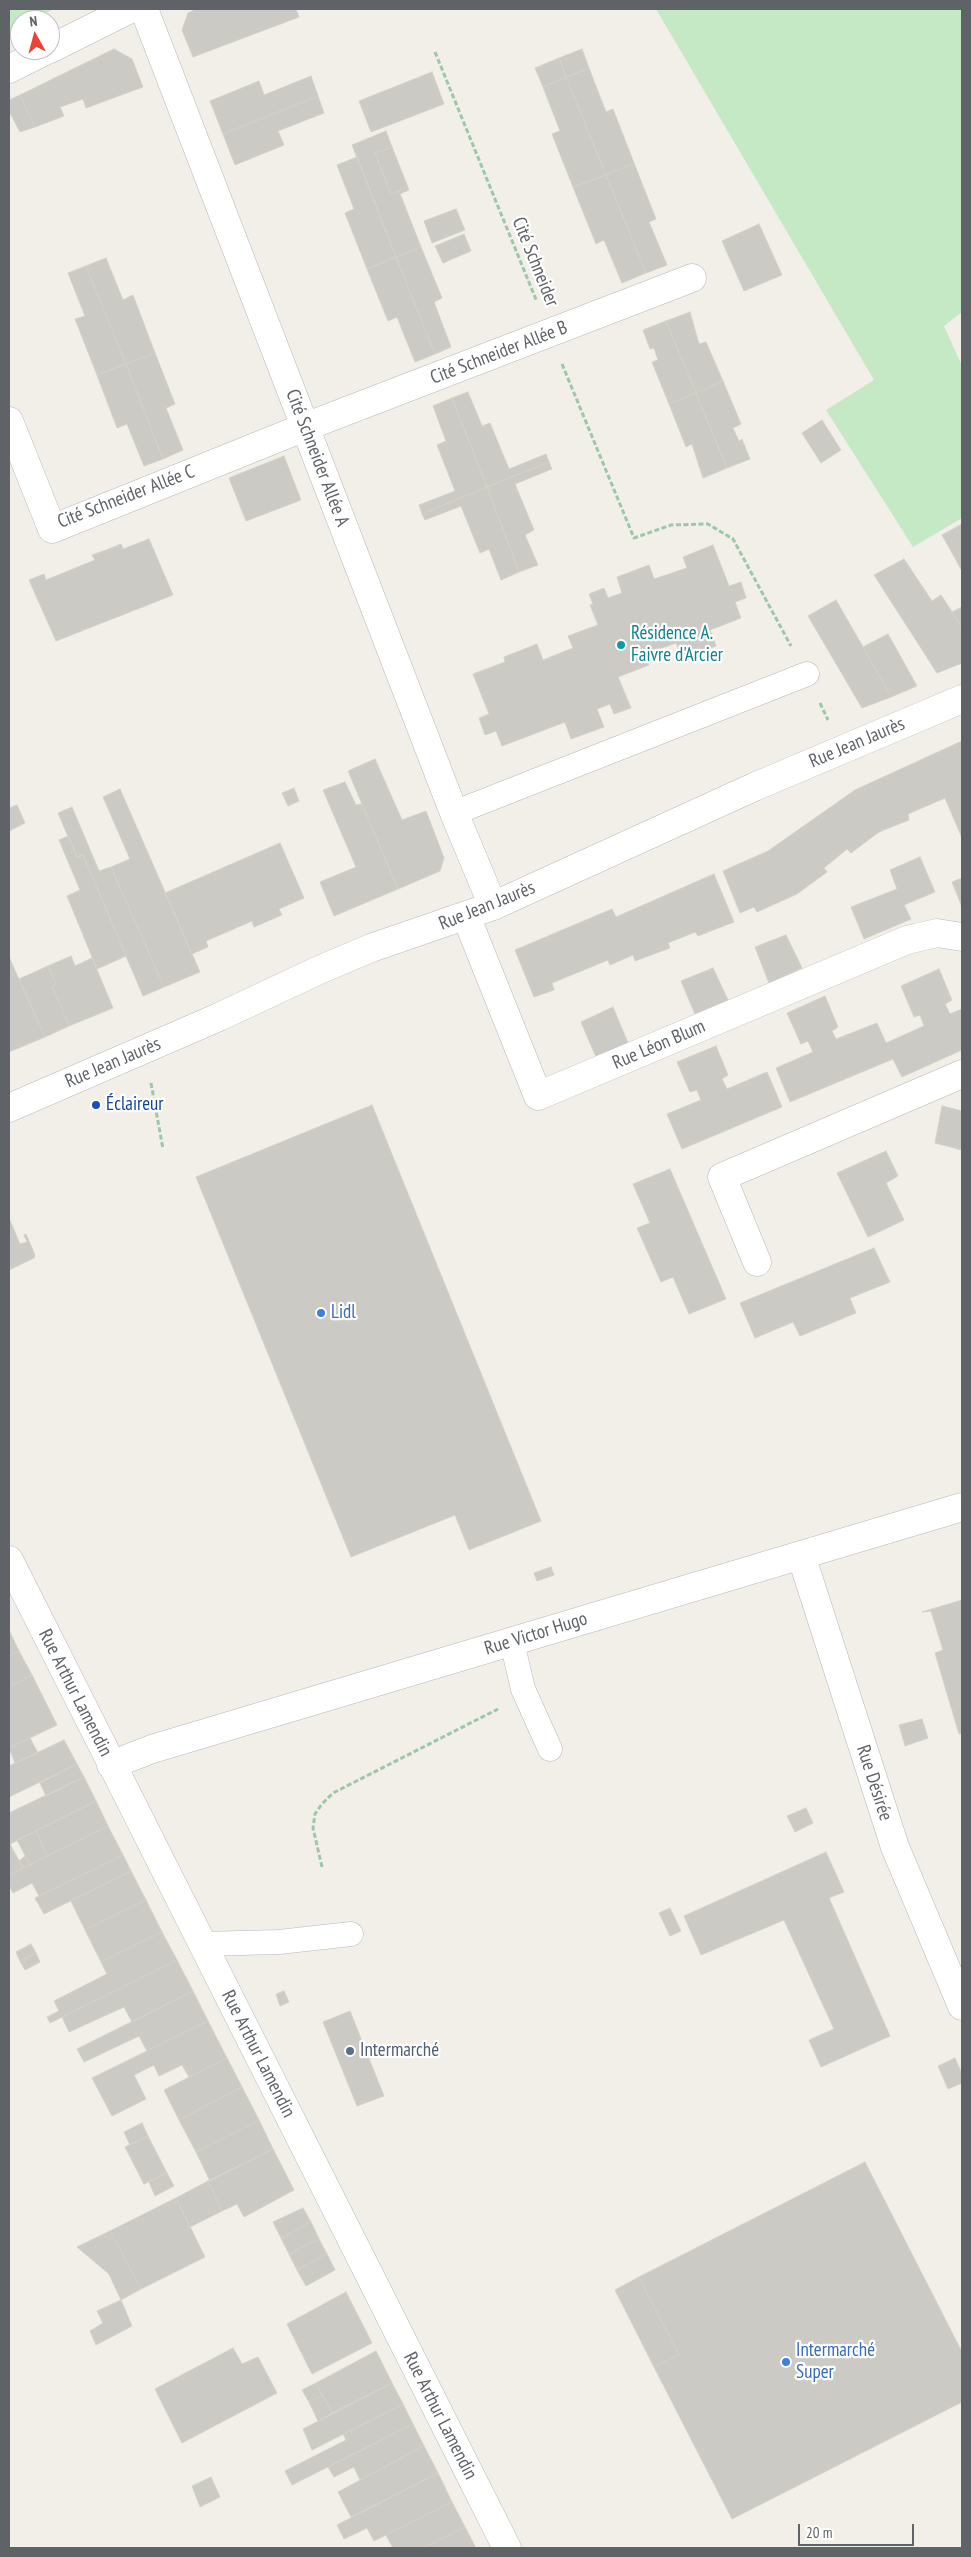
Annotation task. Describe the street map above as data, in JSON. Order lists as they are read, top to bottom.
{
  "streets": {
    "street": [
      "Cité Schneider Allée B",
      "Cité Schneider Allée A",
      "Cité Schneider Allée C",
      "Rue Jean Jaurès",
      "Rue Léon Blum",
      "Rue Victor Hugo",
      "Rue Arthur Lamendin",
      "Rue Désirée"
    ],
    "path": ["Cité Schneider"]
  },
  "crossings": [
    ["Cité Schneider", "Cité Schneider Allée B"],
    ["Cité Schneider Allée B", "Cité Schneider Allée A"],
    ["Cité Schneider Allée B", "Cité Schneider Allée C"],
    ["Cité Schneider Allée A", "Cité Schneider Allée C"],
    ["Cité Schneider Allée A", "Rue Jean Jaurès"],
    ["Rue Jean Jaurès", "Rue Léon Blum"],
    ["Rue Victor Hugo", "Rue Arthur Lamendin"],
    ["Rue Victor Hugo", "Rue Désirée"]
  ],
  "places": [
    "Résidence A. Faivre d'Arcier",
    "Éclaireur",
    "Lidl",
    "Intermarché",
    "Intermarché Super"
  ],
  "scale_bar": "20 m",
  "north": "top"
}
